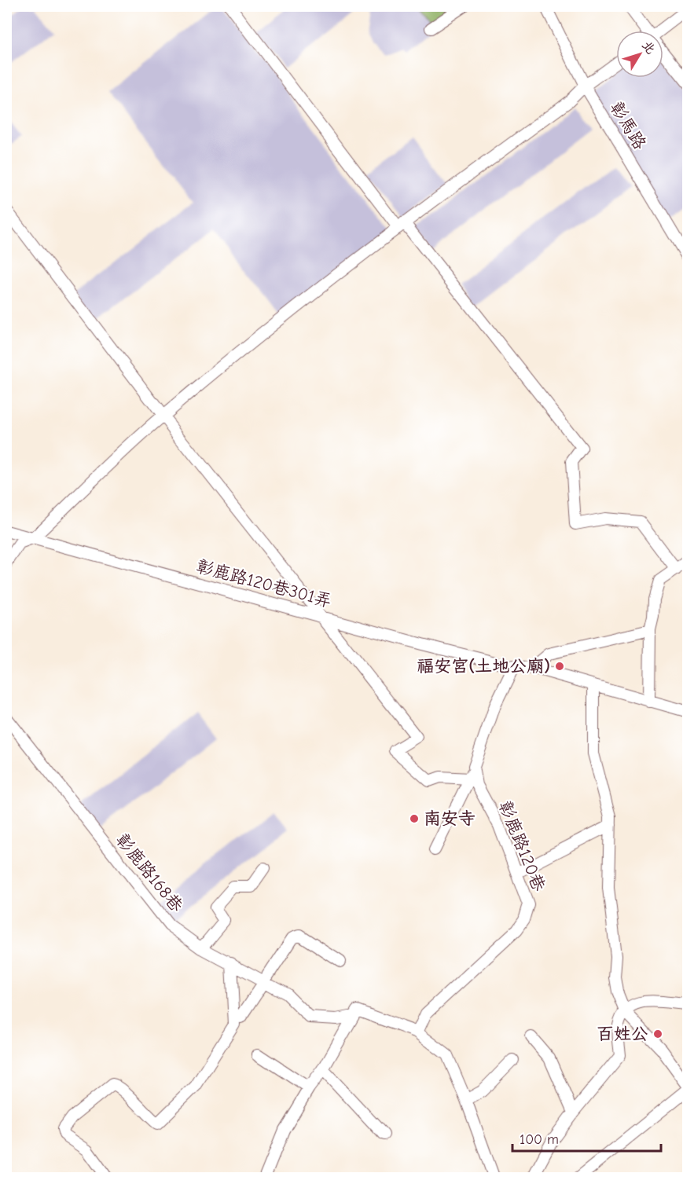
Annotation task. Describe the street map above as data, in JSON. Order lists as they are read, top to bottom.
{
  "streets": {
    "street": [
      "彰馬路",
      "彰鹿路120巷301弄",
      "彰鹿路120巷",
      "彰鹿路168巷"
    ]
  },
  "places": ["福安宮(土地公廟)", "南安寺", "百姓公"],
  "scale_bar": "100 m",
  "north": "top right"
}
